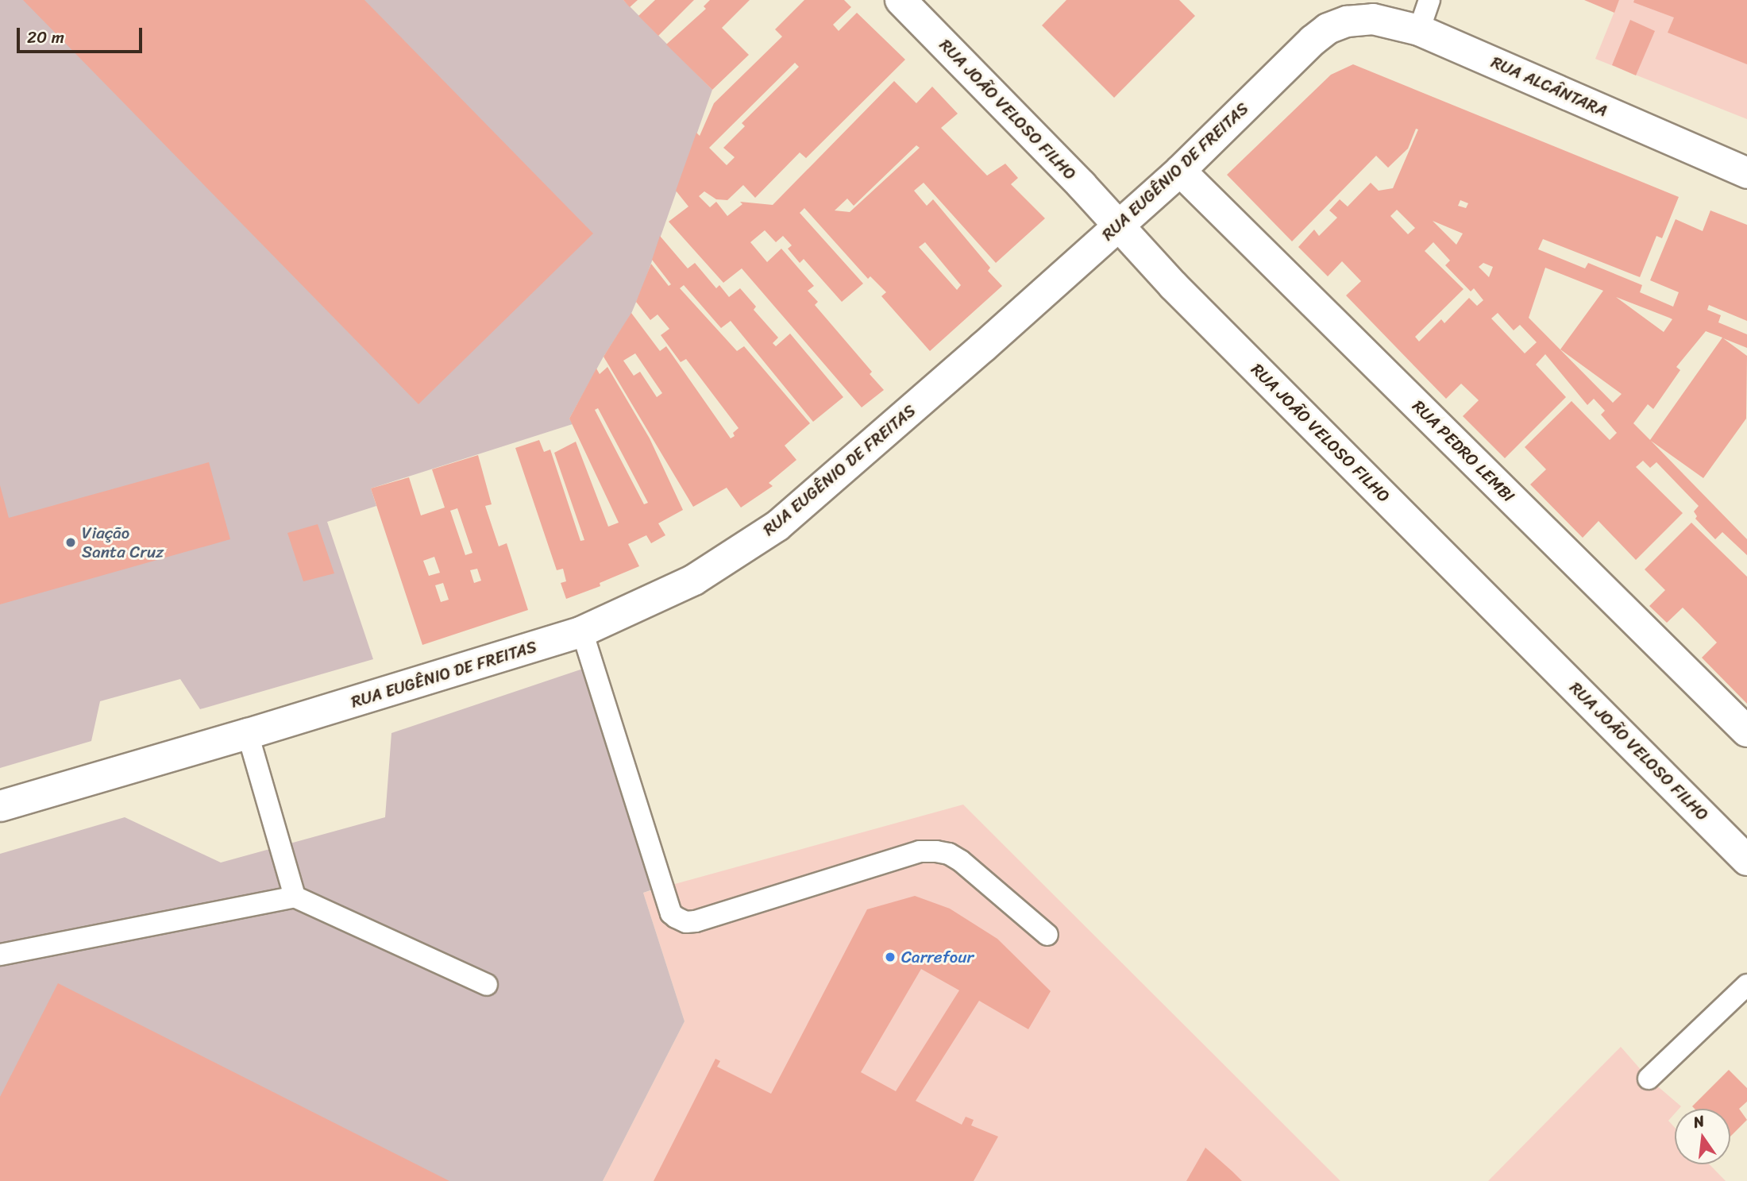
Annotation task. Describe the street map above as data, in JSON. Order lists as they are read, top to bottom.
{
  "streets": {
    "street": [
      "RUA ALCÂNTARA",
      "RUA JOÃO VELOSO FILHO",
      "RUA EUGÊNIO DE FREITAS",
      "RUA PEDRO LEMBI"
    ]
  },
  "crossings": [
    ["RUA ALCÂNTARA", "RUA EUGÊNIO DE FREITAS"],
    ["RUA JOÃO VELOSO FILHO", "RUA EUGÊNIO DE FREITAS"],
    ["RUA EUGÊNIO DE FREITAS", "RUA PEDRO LEMBI"]
  ],
  "places": ["Viação Santa Cruz", "Carrefour"],
  "scale_bar": "20 m",
  "north": "top"
}
